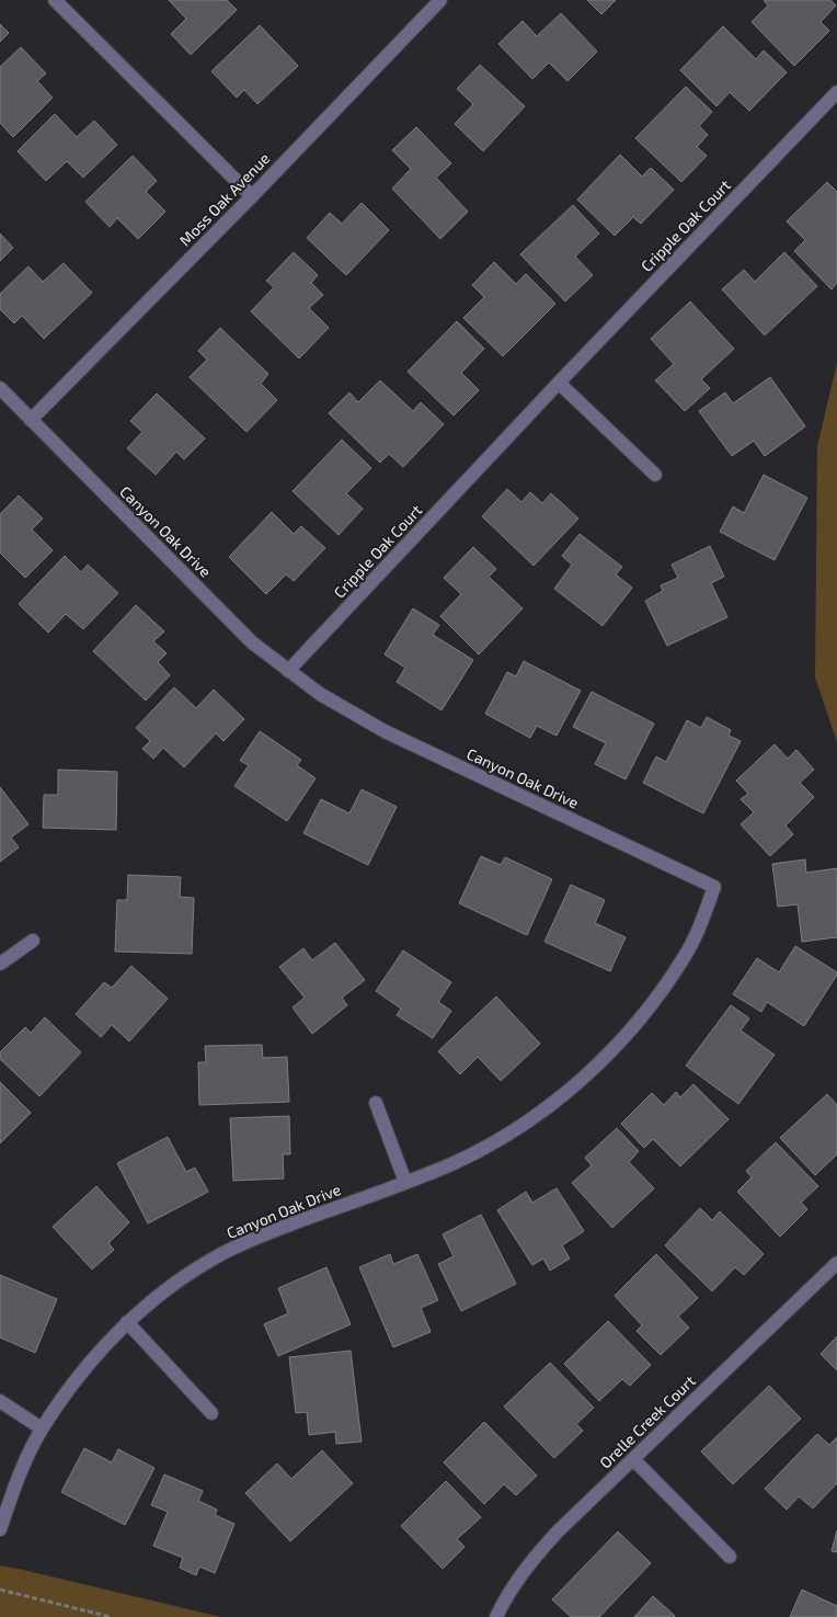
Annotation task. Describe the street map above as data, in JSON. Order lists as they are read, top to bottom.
{
  "streets": {
    "street": [
      "Moss Oak Avenue",
      "Cripple Oak Court",
      "Canyon Oak Drive",
      "Orelle Creek Court"
    ]
  },
  "crossings": [
    ["Moss Oak Avenue", "Canyon Oak Drive"],
    ["Cripple Oak Court", "Canyon Oak Drive"]
  ]
}
